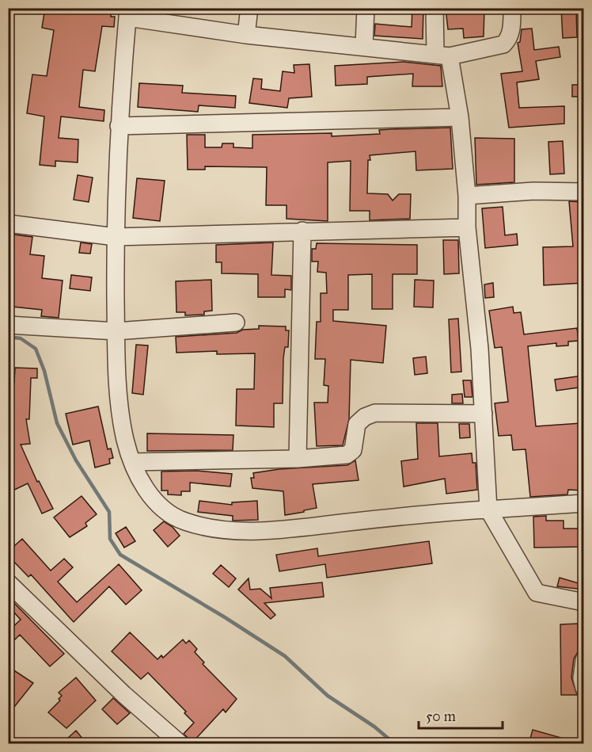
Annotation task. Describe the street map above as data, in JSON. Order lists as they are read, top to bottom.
{
  "scale_bar": "50 m"
}
